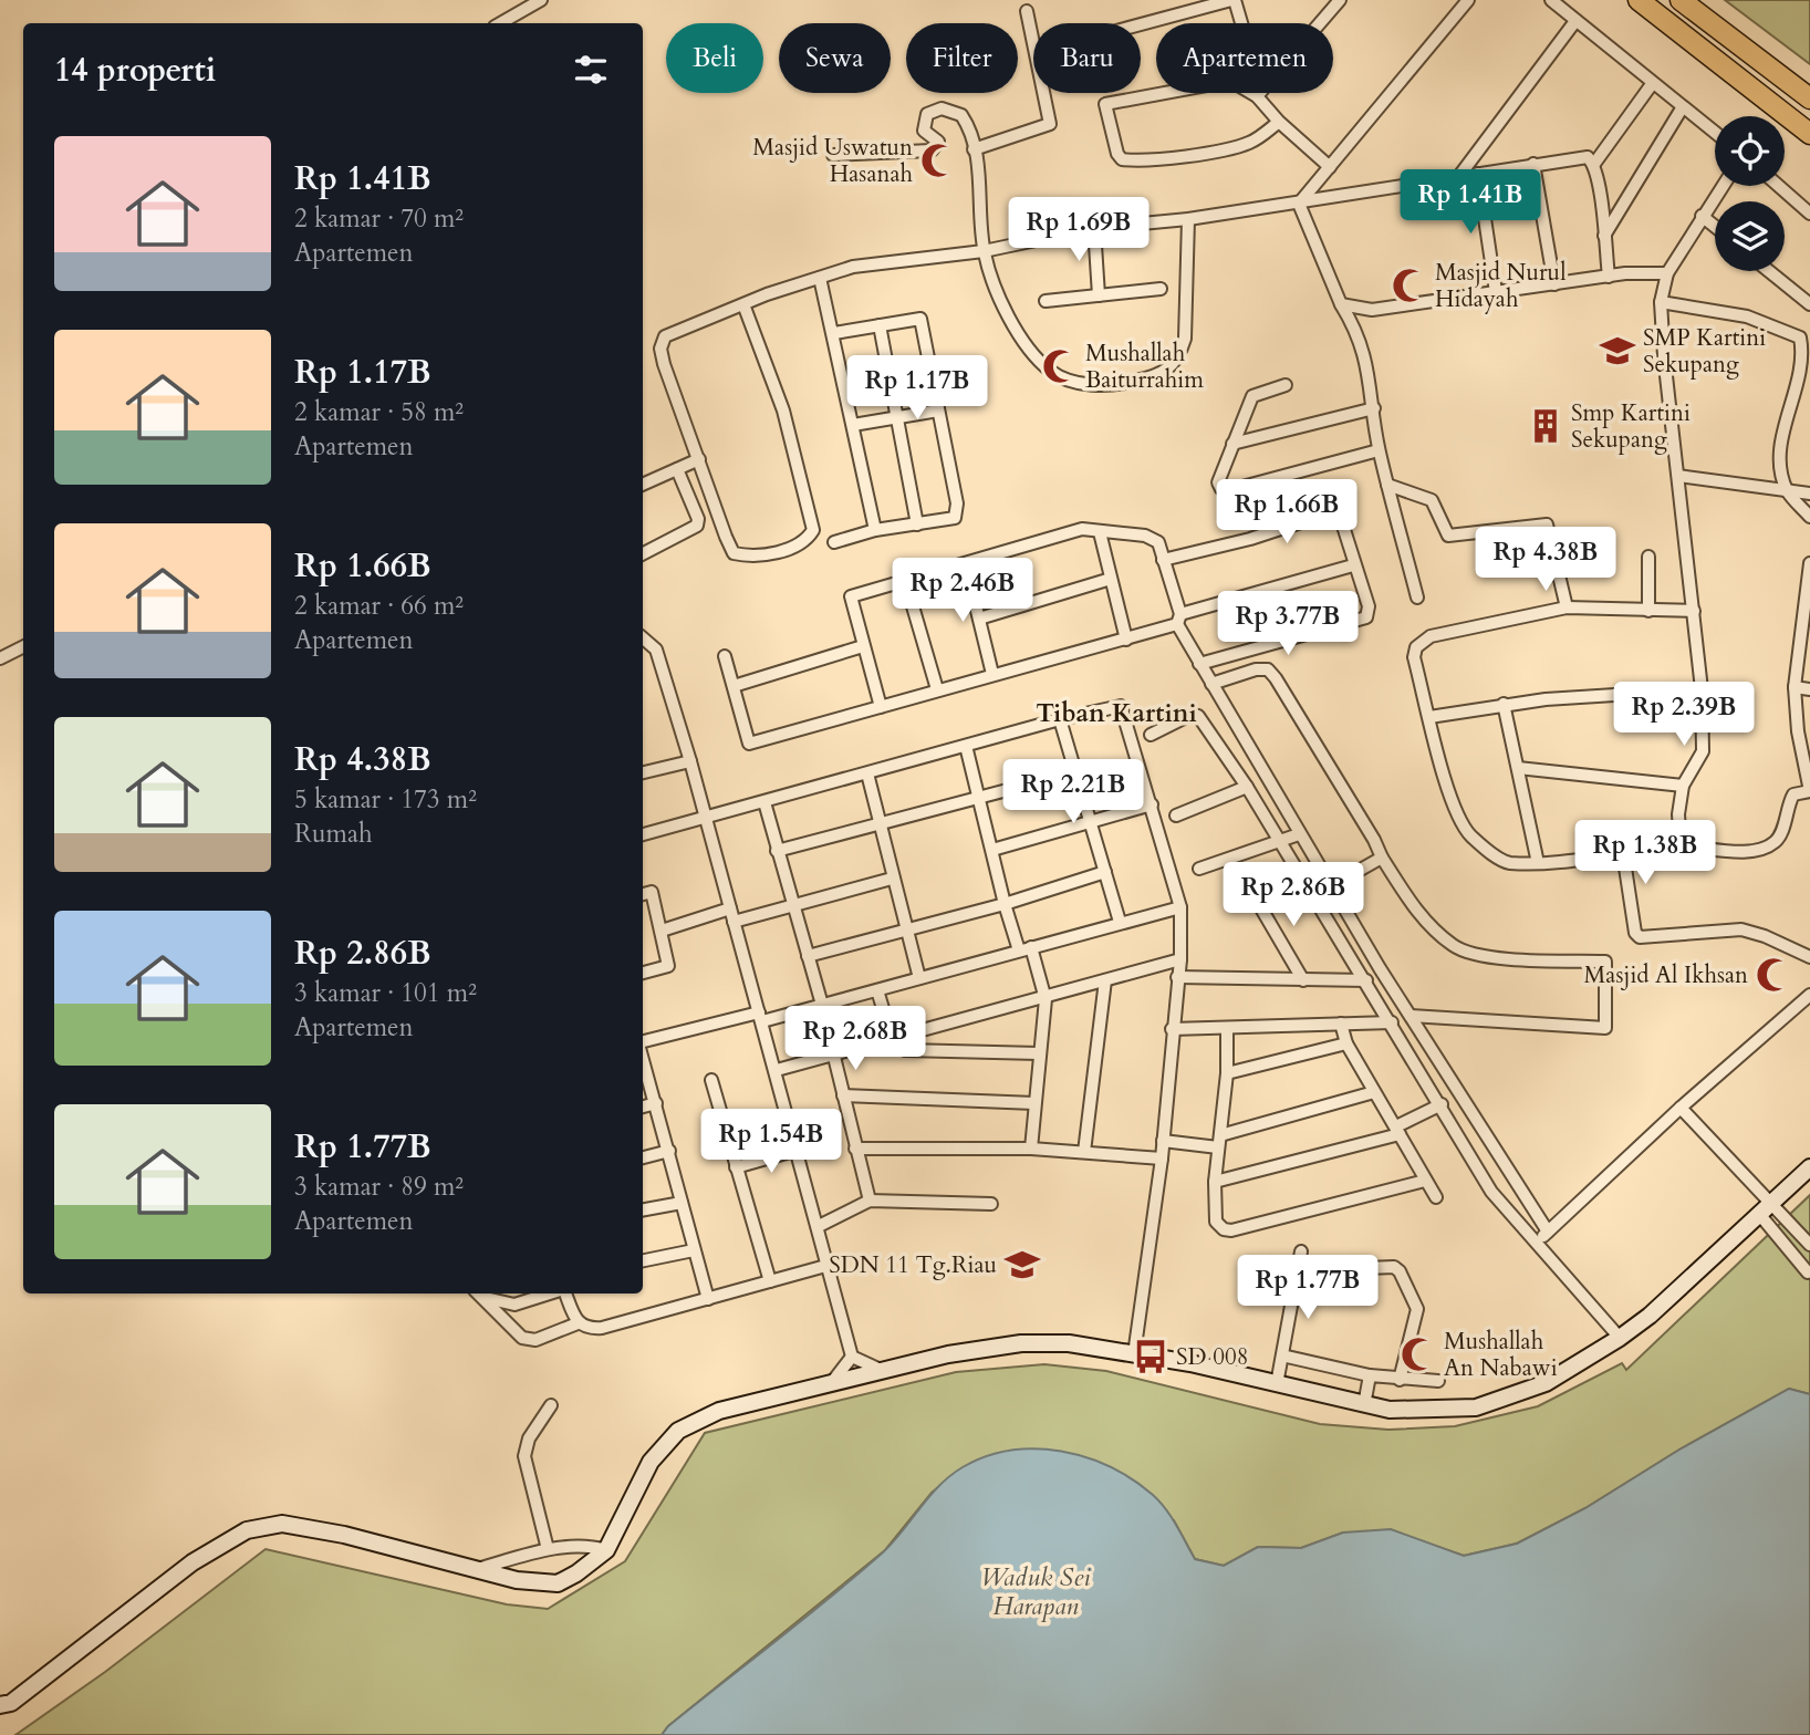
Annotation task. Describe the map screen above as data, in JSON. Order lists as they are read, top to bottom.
{
  "districts": ["Tiban Kartini"],
  "water": ["Waduk Sei Harapan"],
  "places": {
    "mosque": [
      "Masjid Uswatun Hasanah",
      "Masjid Nurul Hidayah",
      "Mushallah Baiturrahim",
      "Masjid Al Ikhsan",
      "Mushallah An Nabawi"
    ],
    "school or university": ["SMP Kartini Sekupang", "SDN 11 Tg.Riau"],
    "building": ["Smp Kartini Sekupang"],
    "bus stop": ["SD 008"]
  },
  "page": {
    "chip": [
      "Beli",
      "Sewa",
      "Filter",
      "Baru",
      "Apartemen"
    ],
    "heading": "14 properti",
    "list": [
      {
        "name": "Rp 1.41B",
        "note": "2 kamar · 70 m² · Apartemen"
      },
      {
        "name": "Rp 1.17B",
        "note": "2 kamar · 58 m² · Apartemen"
      },
      {
        "name": "Rp 1.66B",
        "note": "2 kamar · 66 m² · Apartemen"
      },
      {
        "name": "Rp 4.38B",
        "note": "5 kamar · 173 m² · Rumah"
      },
      {
        "name": "Rp 2.86B",
        "note": "3 kamar · 101 m² · Apartemen"
      },
      {
        "name": "Rp 1.77B",
        "note": "3 kamar · 89 m² · Apartemen"
      }
    ],
    "price": [
      "Rp 1.41B",
      "Rp 1.69B",
      "Rp 1.17B",
      "Rp 1.66B",
      "Rp 4.38B",
      "Rp 2.46B",
      "Rp 3.77B",
      "Rp 2.39B",
      "Rp 2.21B",
      "Rp 1.38B",
      "Rp 2.86B",
      "Rp 2.68B",
      "Rp 1.54B",
      "Rp 1.77B"
    ]
  }
}
